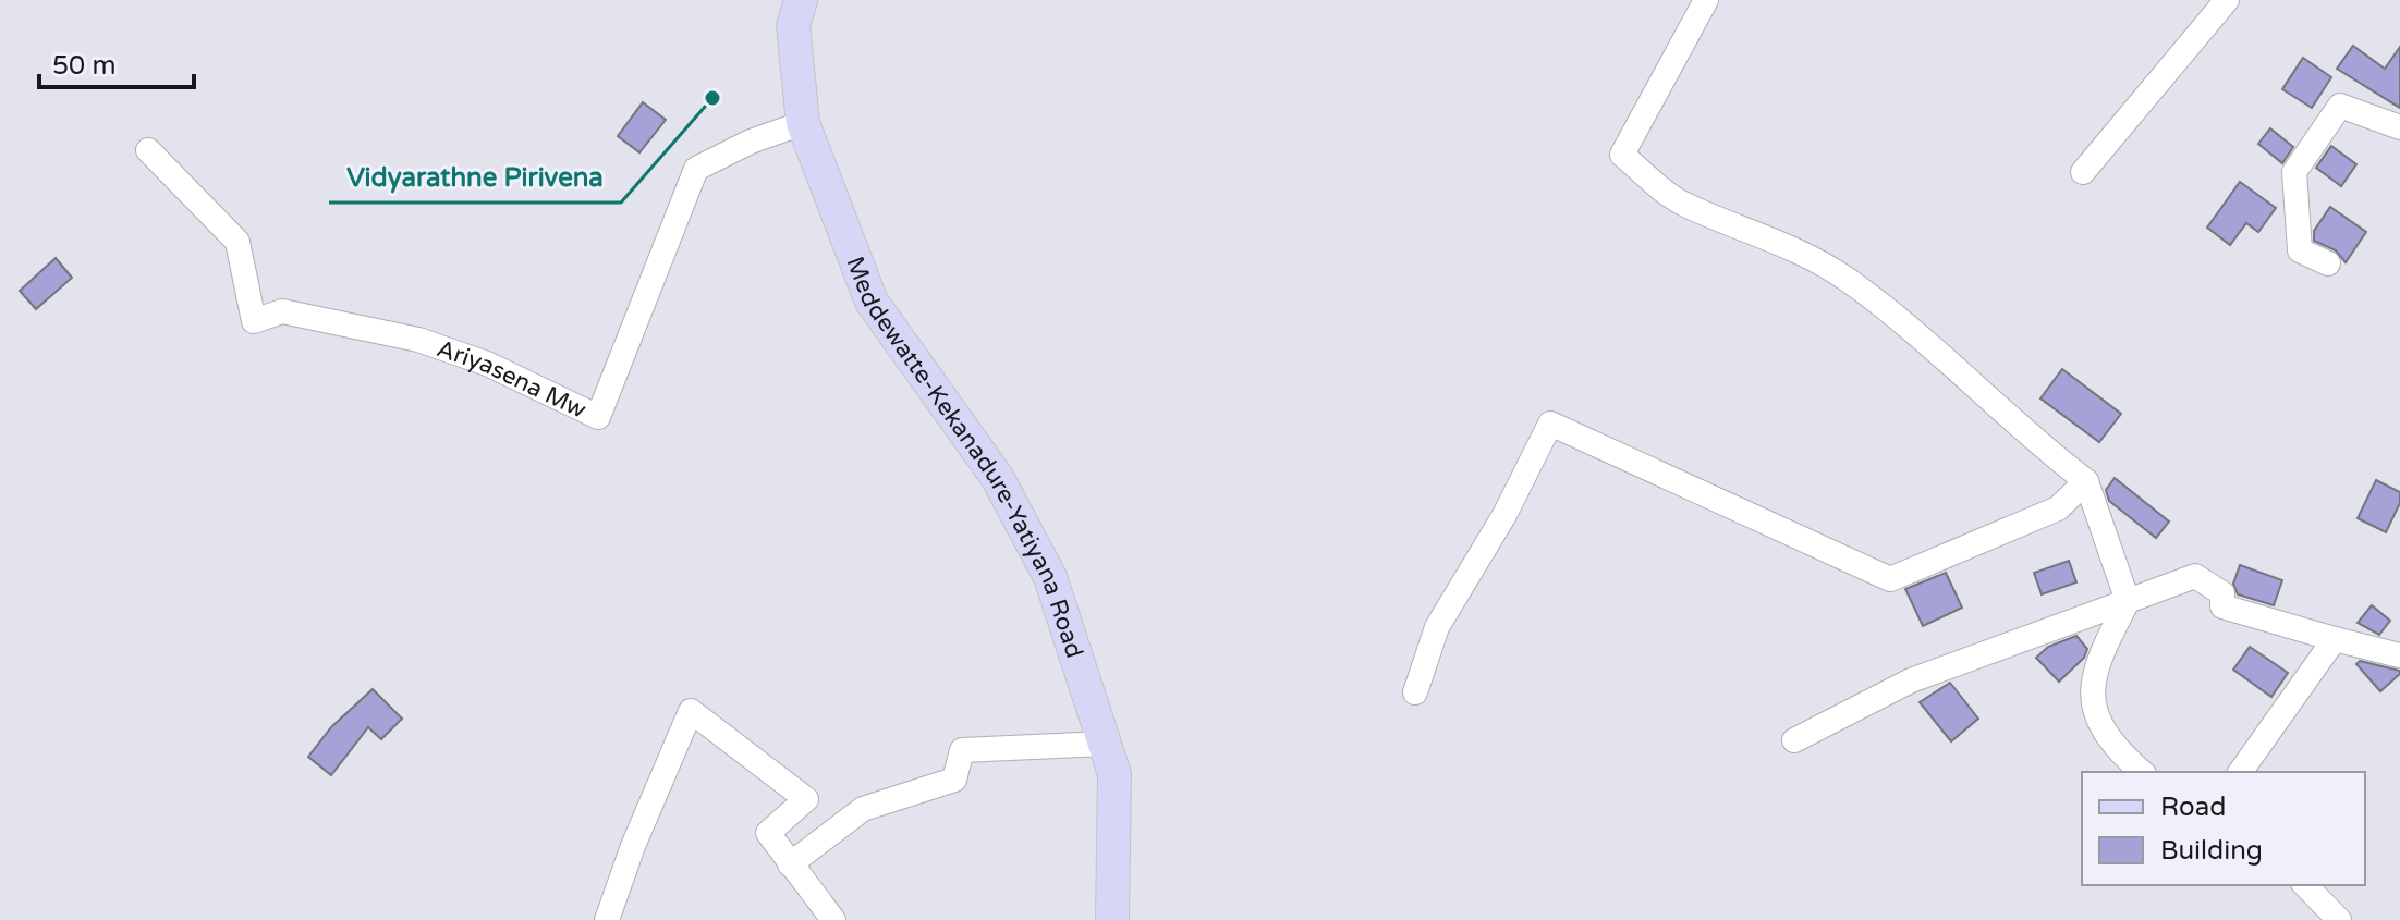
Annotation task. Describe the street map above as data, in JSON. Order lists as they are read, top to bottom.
{
  "streets": {
    "main road": ["Meddewatte-Kekanadure-Yatiyana Road"],
    "street": ["Ariyasena Mw"]
  },
  "crossings": [
    ["Ariyasena Mw", "Meddewatte-Kekanadure-Yatiyana Road"]
  ],
  "places": ["Vidyarathne Pirivena"],
  "legend": ["Road", "Building"],
  "scale_bar": "50 m"
}
